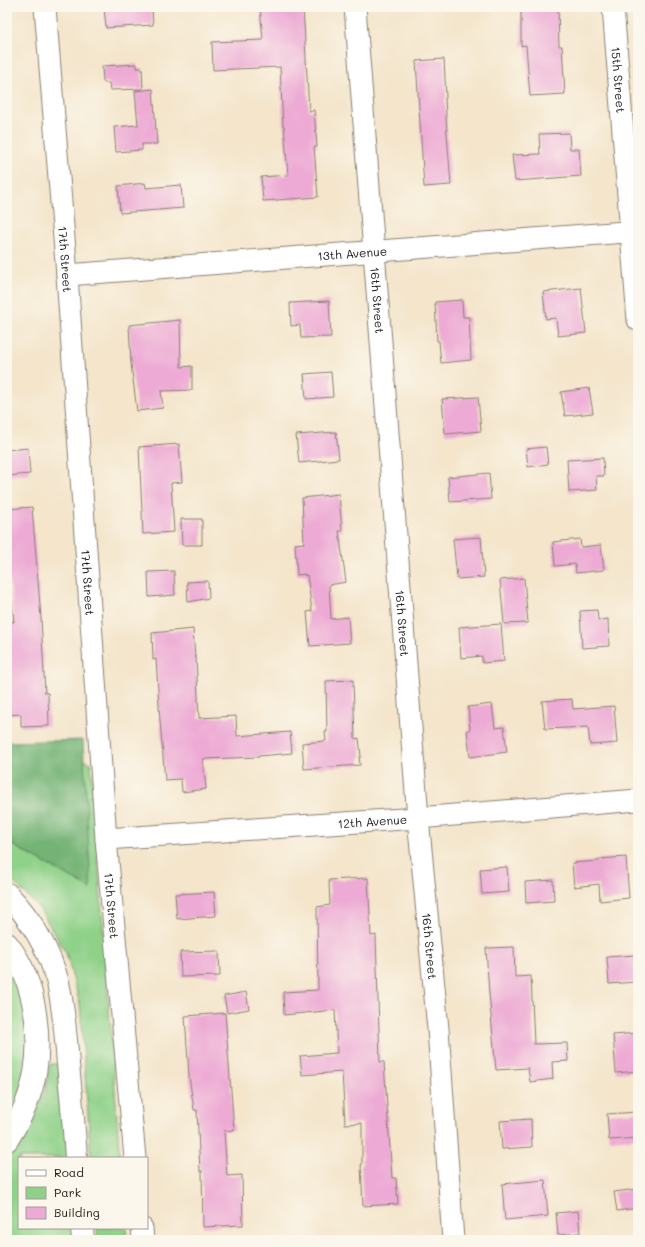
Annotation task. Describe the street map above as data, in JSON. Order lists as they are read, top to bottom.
{
  "streets": {
    "street": [
      "15th Street",
      "13th Avenue",
      "17th Street",
      "16th Street",
      "12th Avenue"
    ]
  },
  "crossings": [
    ["15th Street", "13th Avenue"],
    ["13th Avenue", "17th Street"],
    ["13th Avenue", "16th Street"],
    ["17th Street", "12th Avenue"],
    ["16th Street", "12th Avenue"]
  ],
  "legend": ["Road", "Park", "Building"]
}
